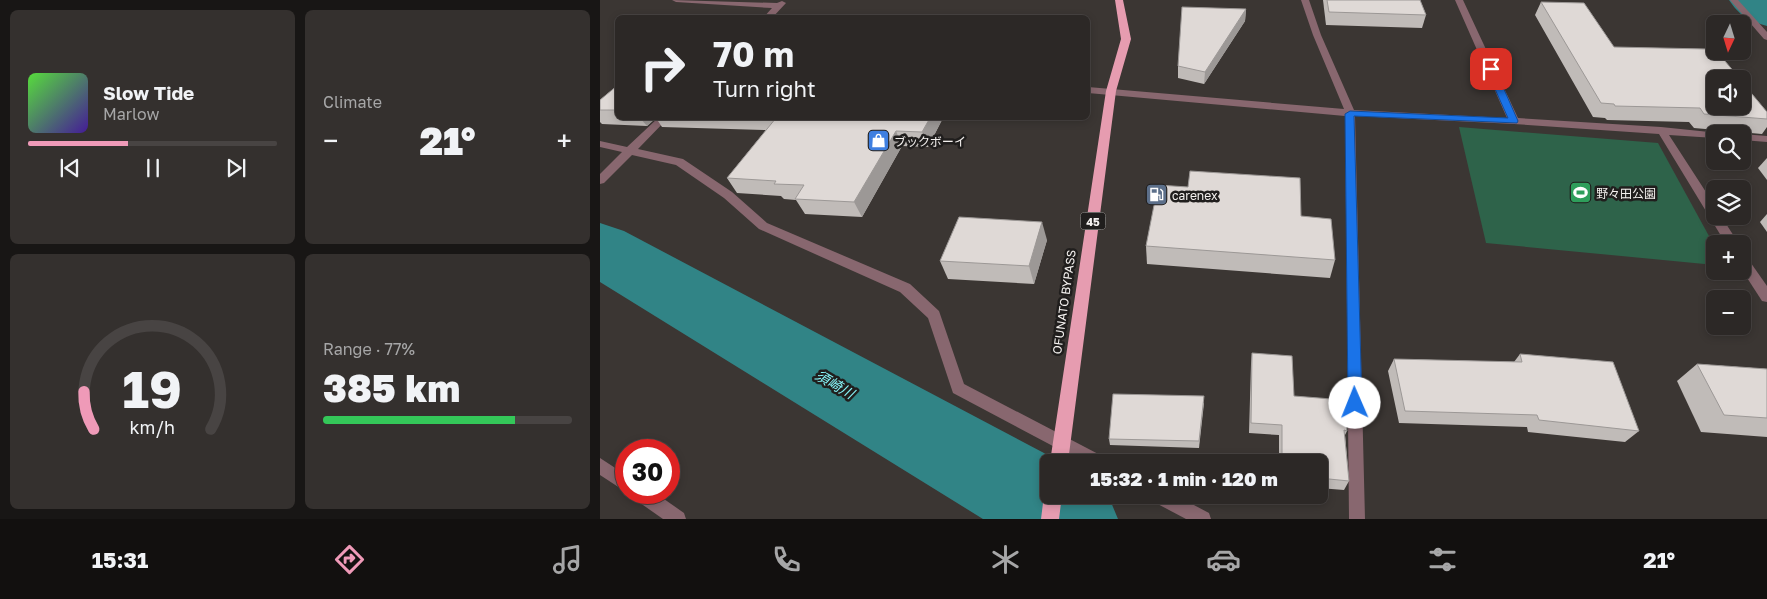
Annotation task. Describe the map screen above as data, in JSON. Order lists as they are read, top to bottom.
{
  "streets": {
    "highway": ["45", "OFUNATO BYPASS"]
  },
  "water": ["須崎川"],
  "places": {
    "shop": ["ブックボーイ"],
    "sports": ["野々田公園"],
    "fuel station": ["carenex"]
  },
  "north": "bottom",
  "page": {
    "tile": [
      "Climate",
      ["Range · 77%", "385 km"]
    ],
    "map_buttons": ["+", "−"],
    "turn": ["70 m", "Turn right"],
    "song": ["Slow Tide", "Marlow"],
    "heat": ["−", "21°", "+"],
    "limit": "30",
    "trip": "15:32 · 1 min · 120 m",
    "tabs": ["15:31", "21°"],
    "gauge": ["19", "km/h"]
  }
}
